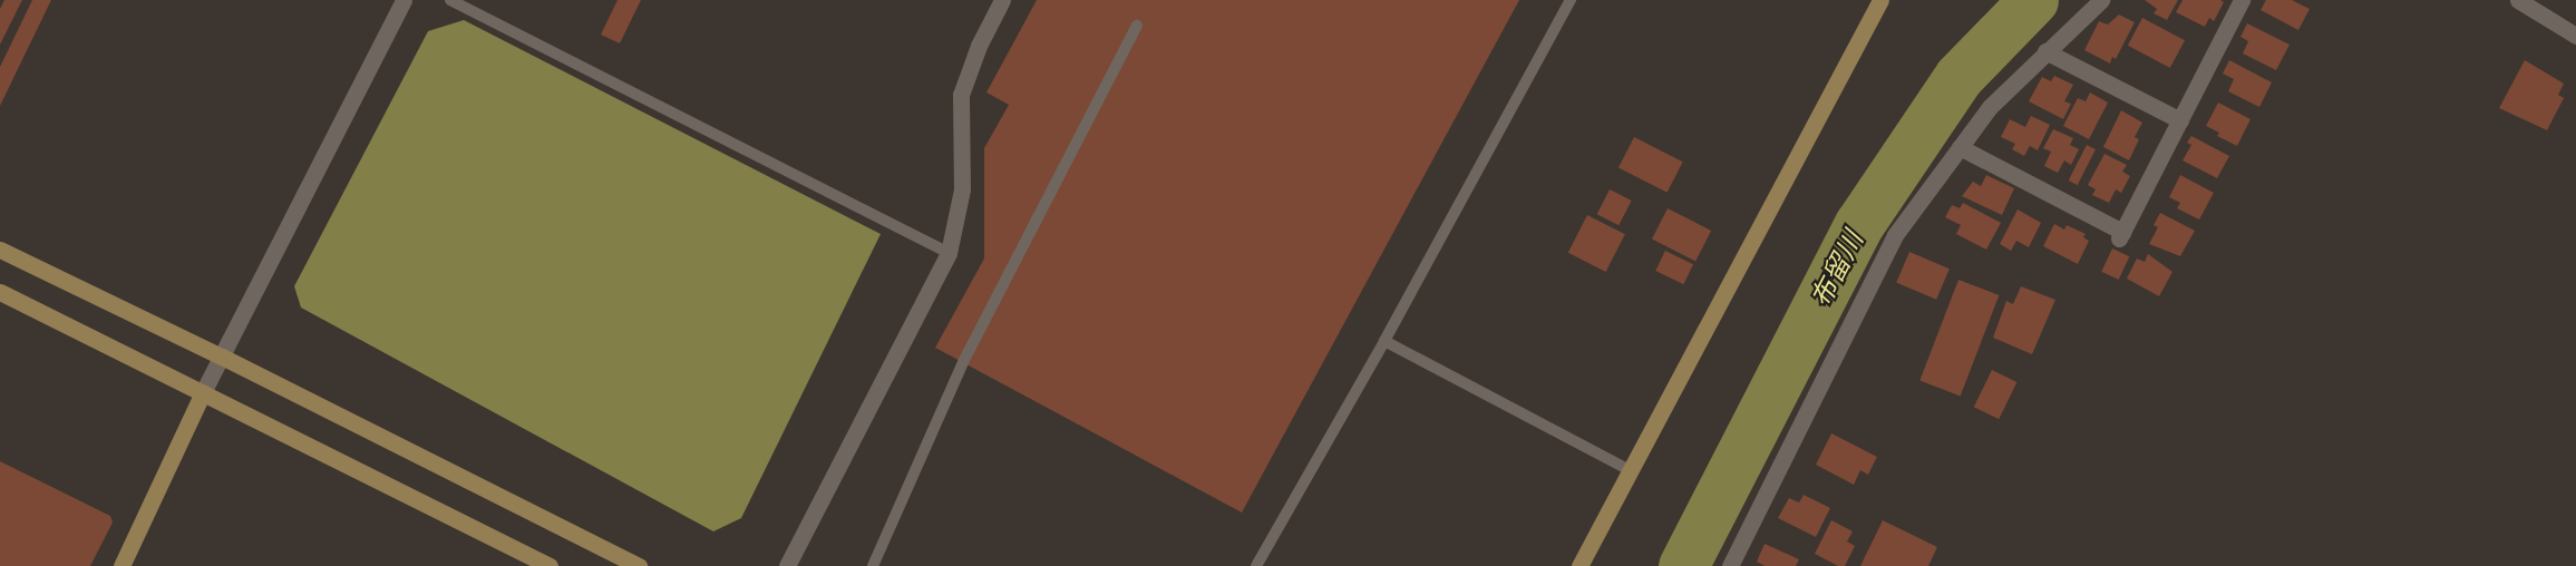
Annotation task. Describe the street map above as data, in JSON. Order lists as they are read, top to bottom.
{
  "water": ["布留川"]
}
